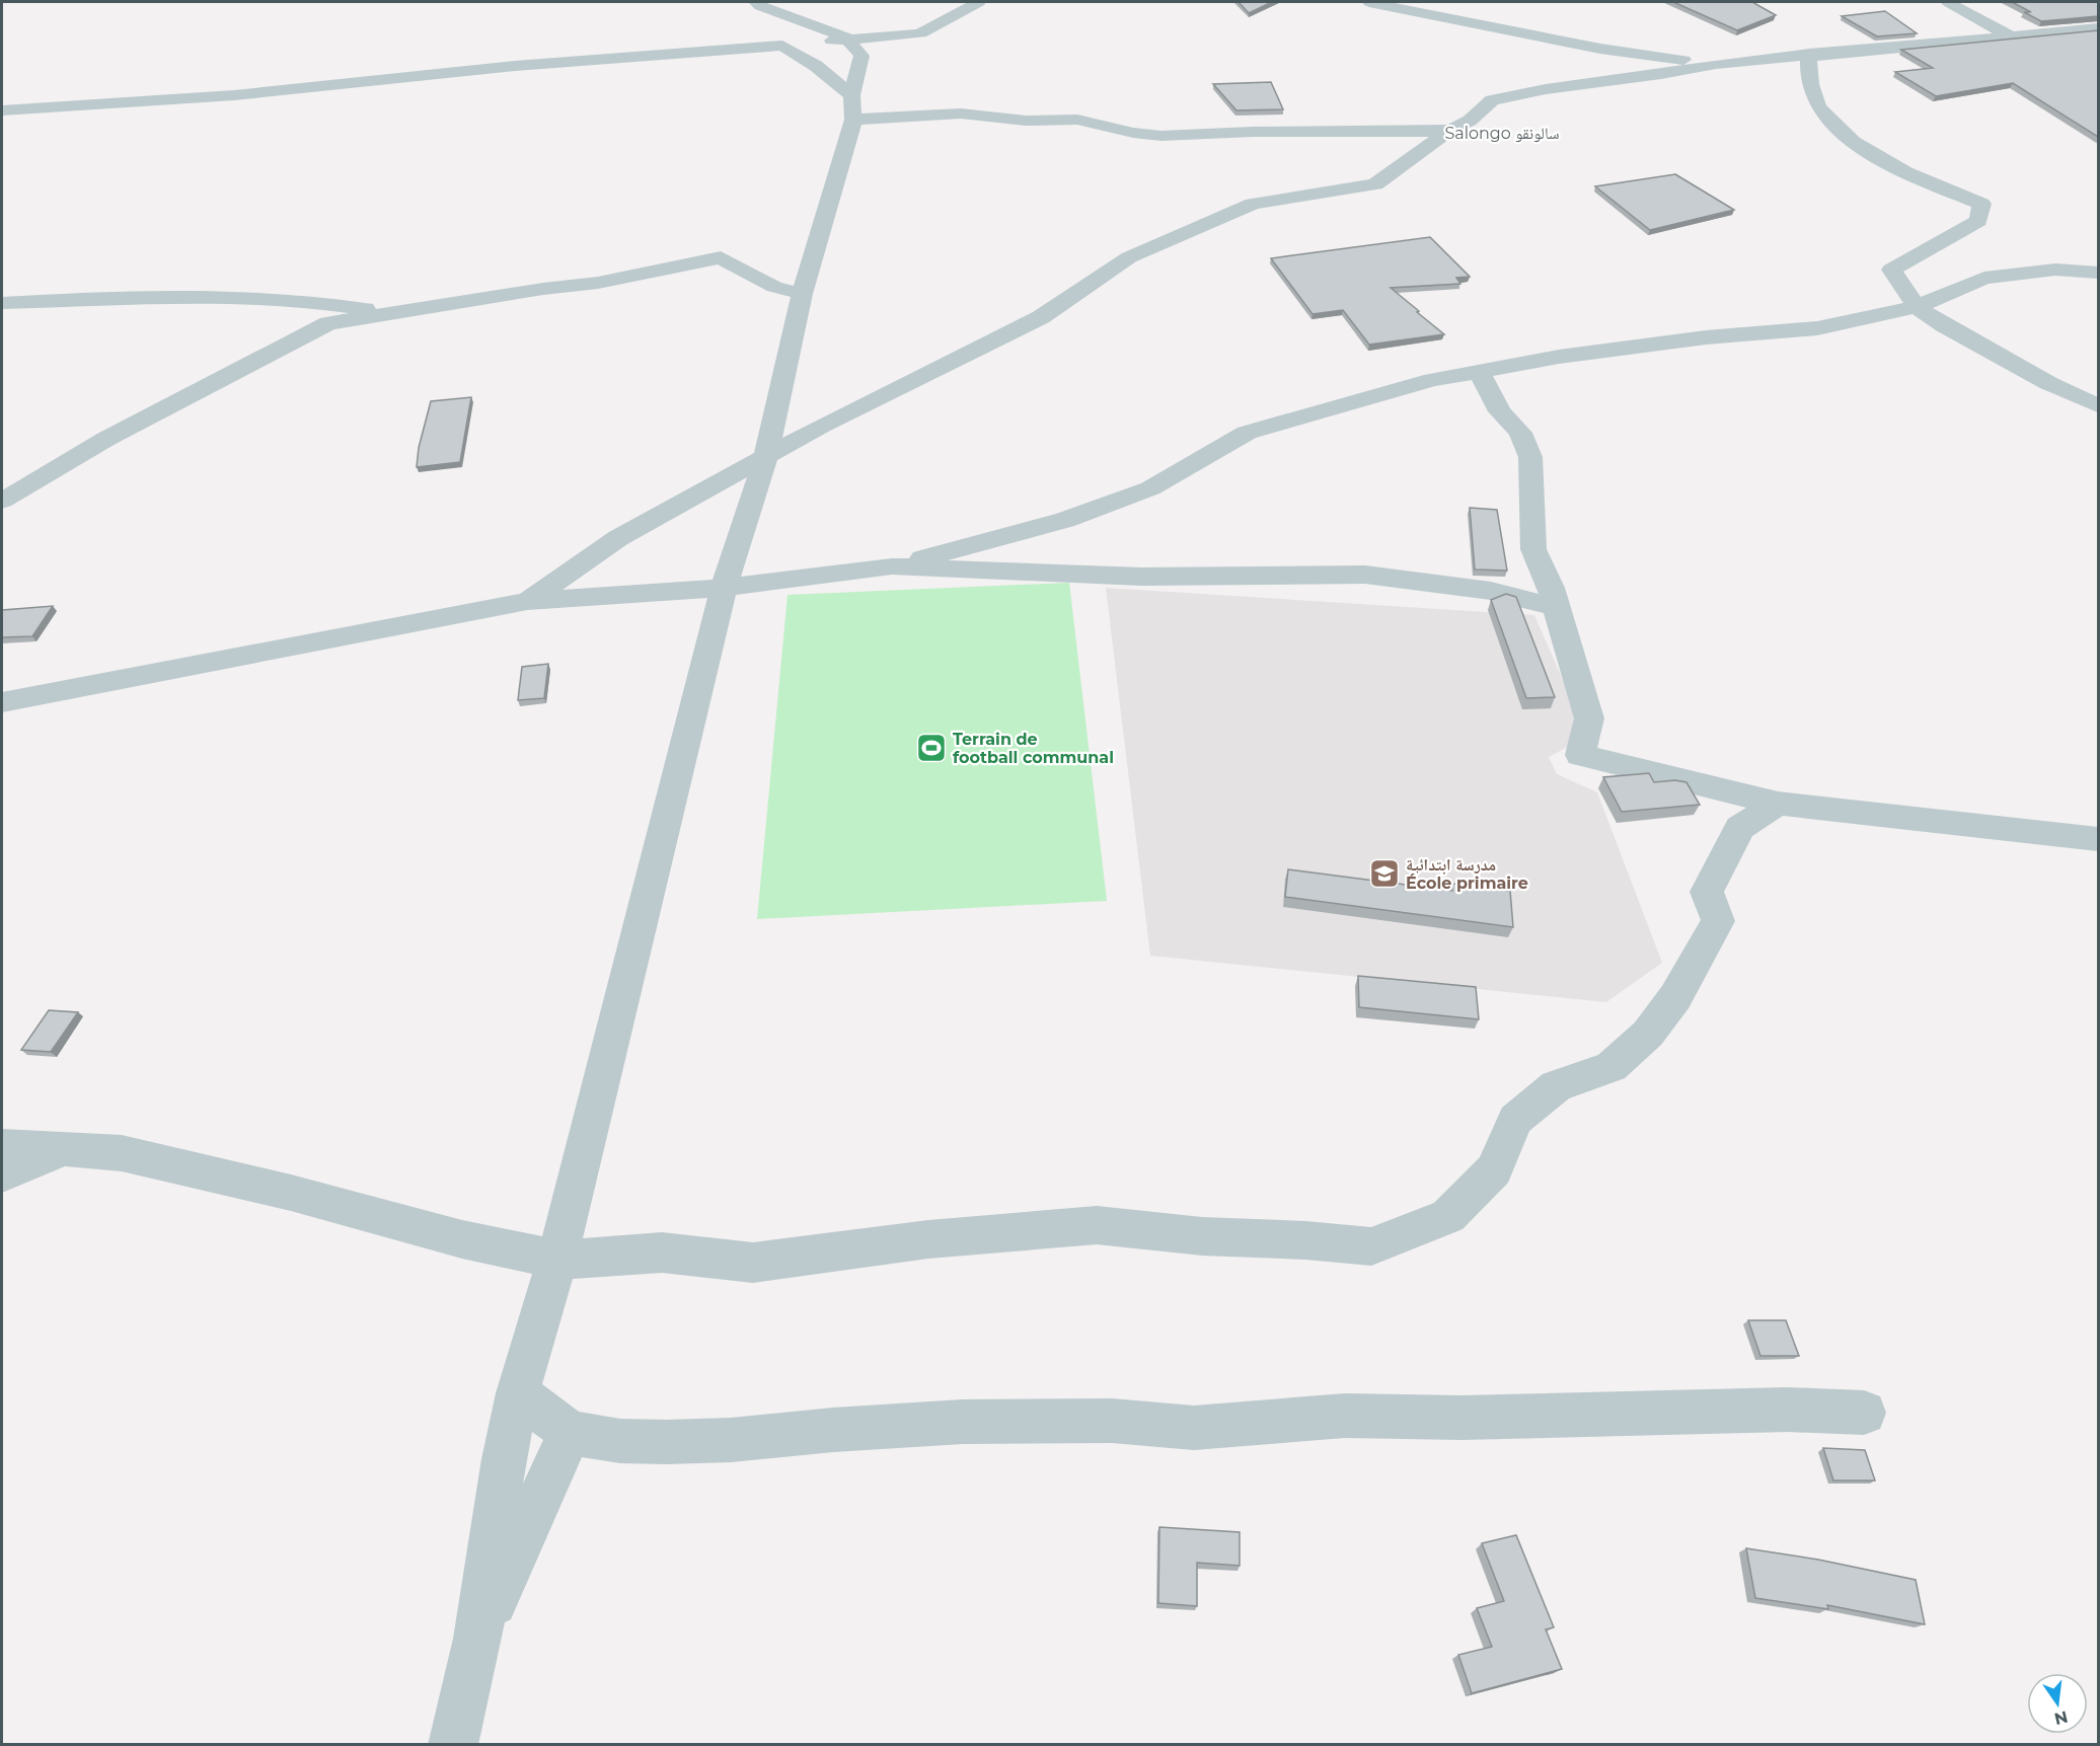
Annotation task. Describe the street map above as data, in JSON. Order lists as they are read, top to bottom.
{
  "districts": ["Salongo سالونقو"],
  "places": {
    "sports": ["Terrain de football communal"],
    "school or university": ["مدرسة ابتدائية École primaire"]
  },
  "north": "bottom"
}
